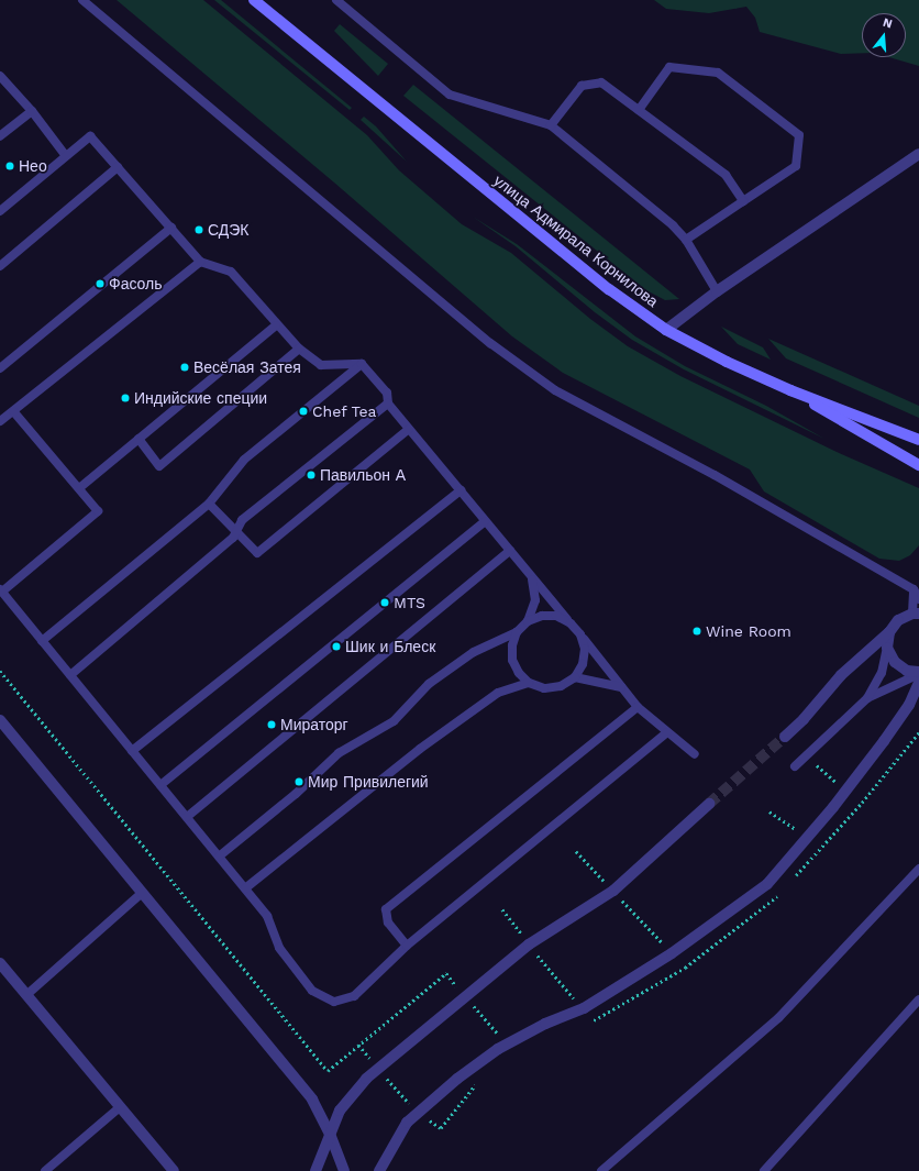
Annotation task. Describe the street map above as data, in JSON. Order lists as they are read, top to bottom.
{
  "streets": {
    "main road": ["улица Адмирала Корнилова"]
  },
  "places": [
    "Нео",
    "СДЭК",
    "Фасоль",
    "Весёлая Затея",
    "Индийские специи",
    "Chef Tea",
    "Павильон А",
    "MTS",
    "Wine Room",
    "Шик и Блеск",
    "Мираторг",
    "Мир Привилегий"
  ],
  "north": "top"
}
